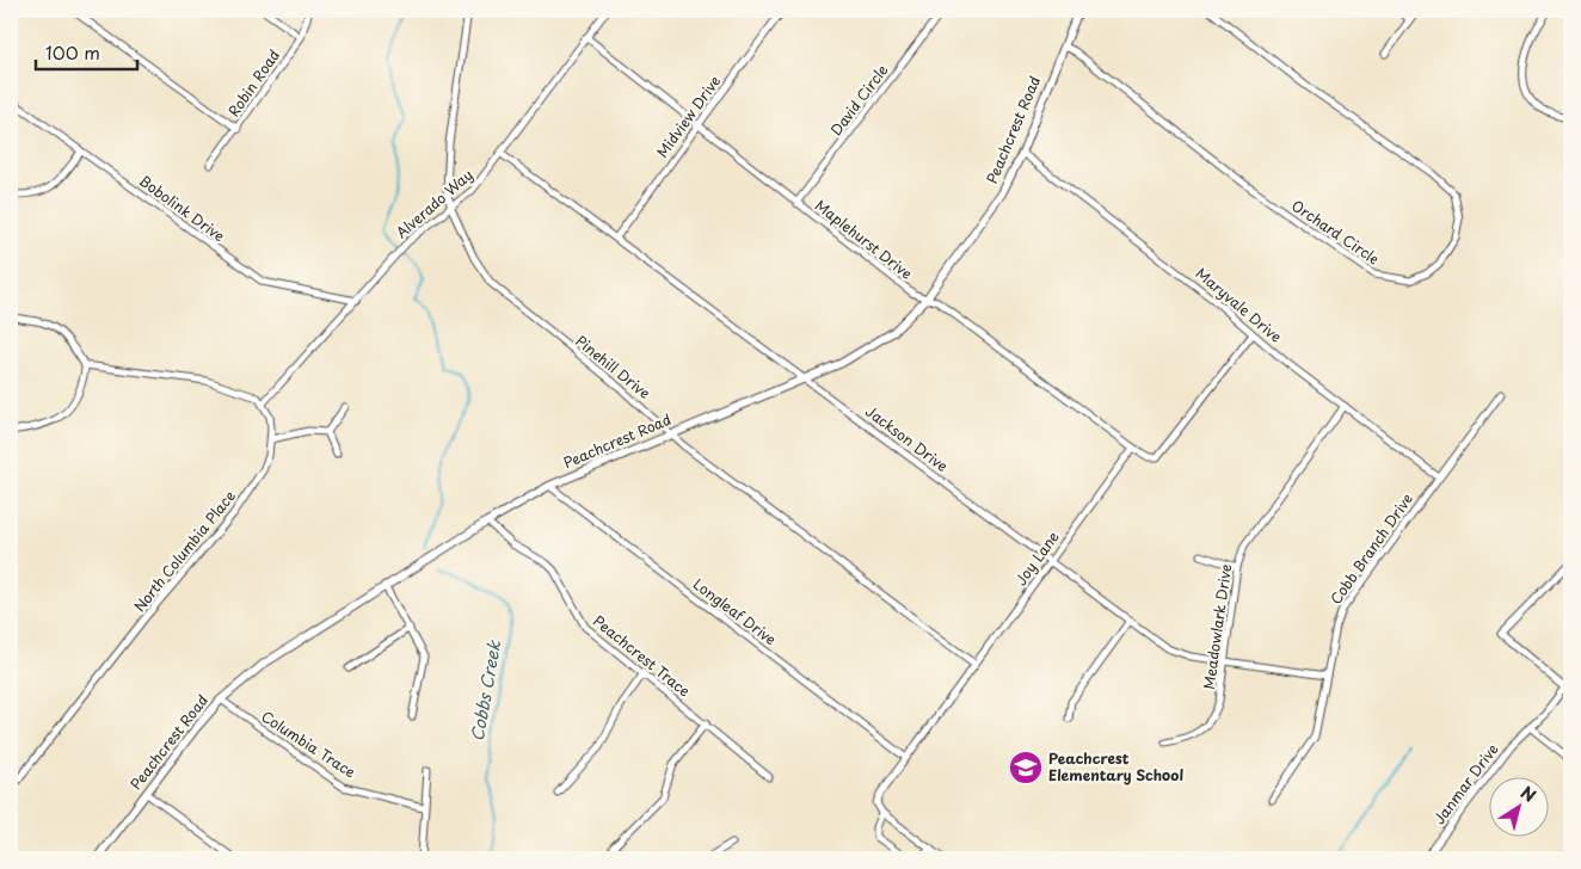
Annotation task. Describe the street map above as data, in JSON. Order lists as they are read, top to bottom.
{
  "streets": {
    "street": [
      "Robin Road",
      "David Circle",
      "Midview Drive",
      "Peachcrest Road",
      "Alverado Way",
      "Bobolink Drive",
      "Orchard Circle",
      "Maplehurst Drive",
      "Maryvale Drive",
      "Pinehill Drive",
      "Jackson Drive",
      "Cobb Branch Drive",
      "North Columbia Place",
      "Joy Lane",
      "Longleaf Drive",
      "Meadowlark Drive",
      "Peachcrest Trace",
      "Columbia Trace",
      "Janmar Drive"
    ]
  },
  "crossings": [
    ["David Circle", "Maplehurst Drive"],
    ["Midview Drive", "Maplehurst Drive"],
    ["Midview Drive", "Jackson Drive"],
    ["Peachcrest Road", "Orchard Circle"],
    ["Peachcrest Road", "Maplehurst Drive"],
    ["Peachcrest Road", "Maryvale Drive"],
    ["Peachcrest Road", "Pinehill Drive"],
    ["Peachcrest Road", "Jackson Drive"],
    ["Peachcrest Road", "Longleaf Drive"],
    ["Peachcrest Road", "Peachcrest Trace"],
    ["Peachcrest Road", "Columbia Trace"],
    ["Alverado Way", "Bobolink Drive"],
    ["Alverado Way", "Maplehurst Drive"],
    ["Alverado Way", "Pinehill Drive"],
    ["Alverado Way", "Jackson Drive"],
    ["Alverado Way", "North Columbia Place"],
    ["Maplehurst Drive", "Joy Lane"],
    ["Maryvale Drive", "Cobb Branch Drive"],
    ["Maryvale Drive", "Meadowlark Drive"],
    ["Pinehill Drive", "Joy Lane"],
    ["Jackson Drive", "Cobb Branch Drive"],
    ["Jackson Drive", "Joy Lane"],
    ["Jackson Drive", "Meadowlark Drive"],
    ["Joy Lane", "Longleaf Drive"]
  ],
  "water": ["Cobbs Creek"],
  "places": {
    "school or university": ["Peachcrest Elementary School"]
  },
  "scale_bar": "100 m",
  "north": "top right"
}
